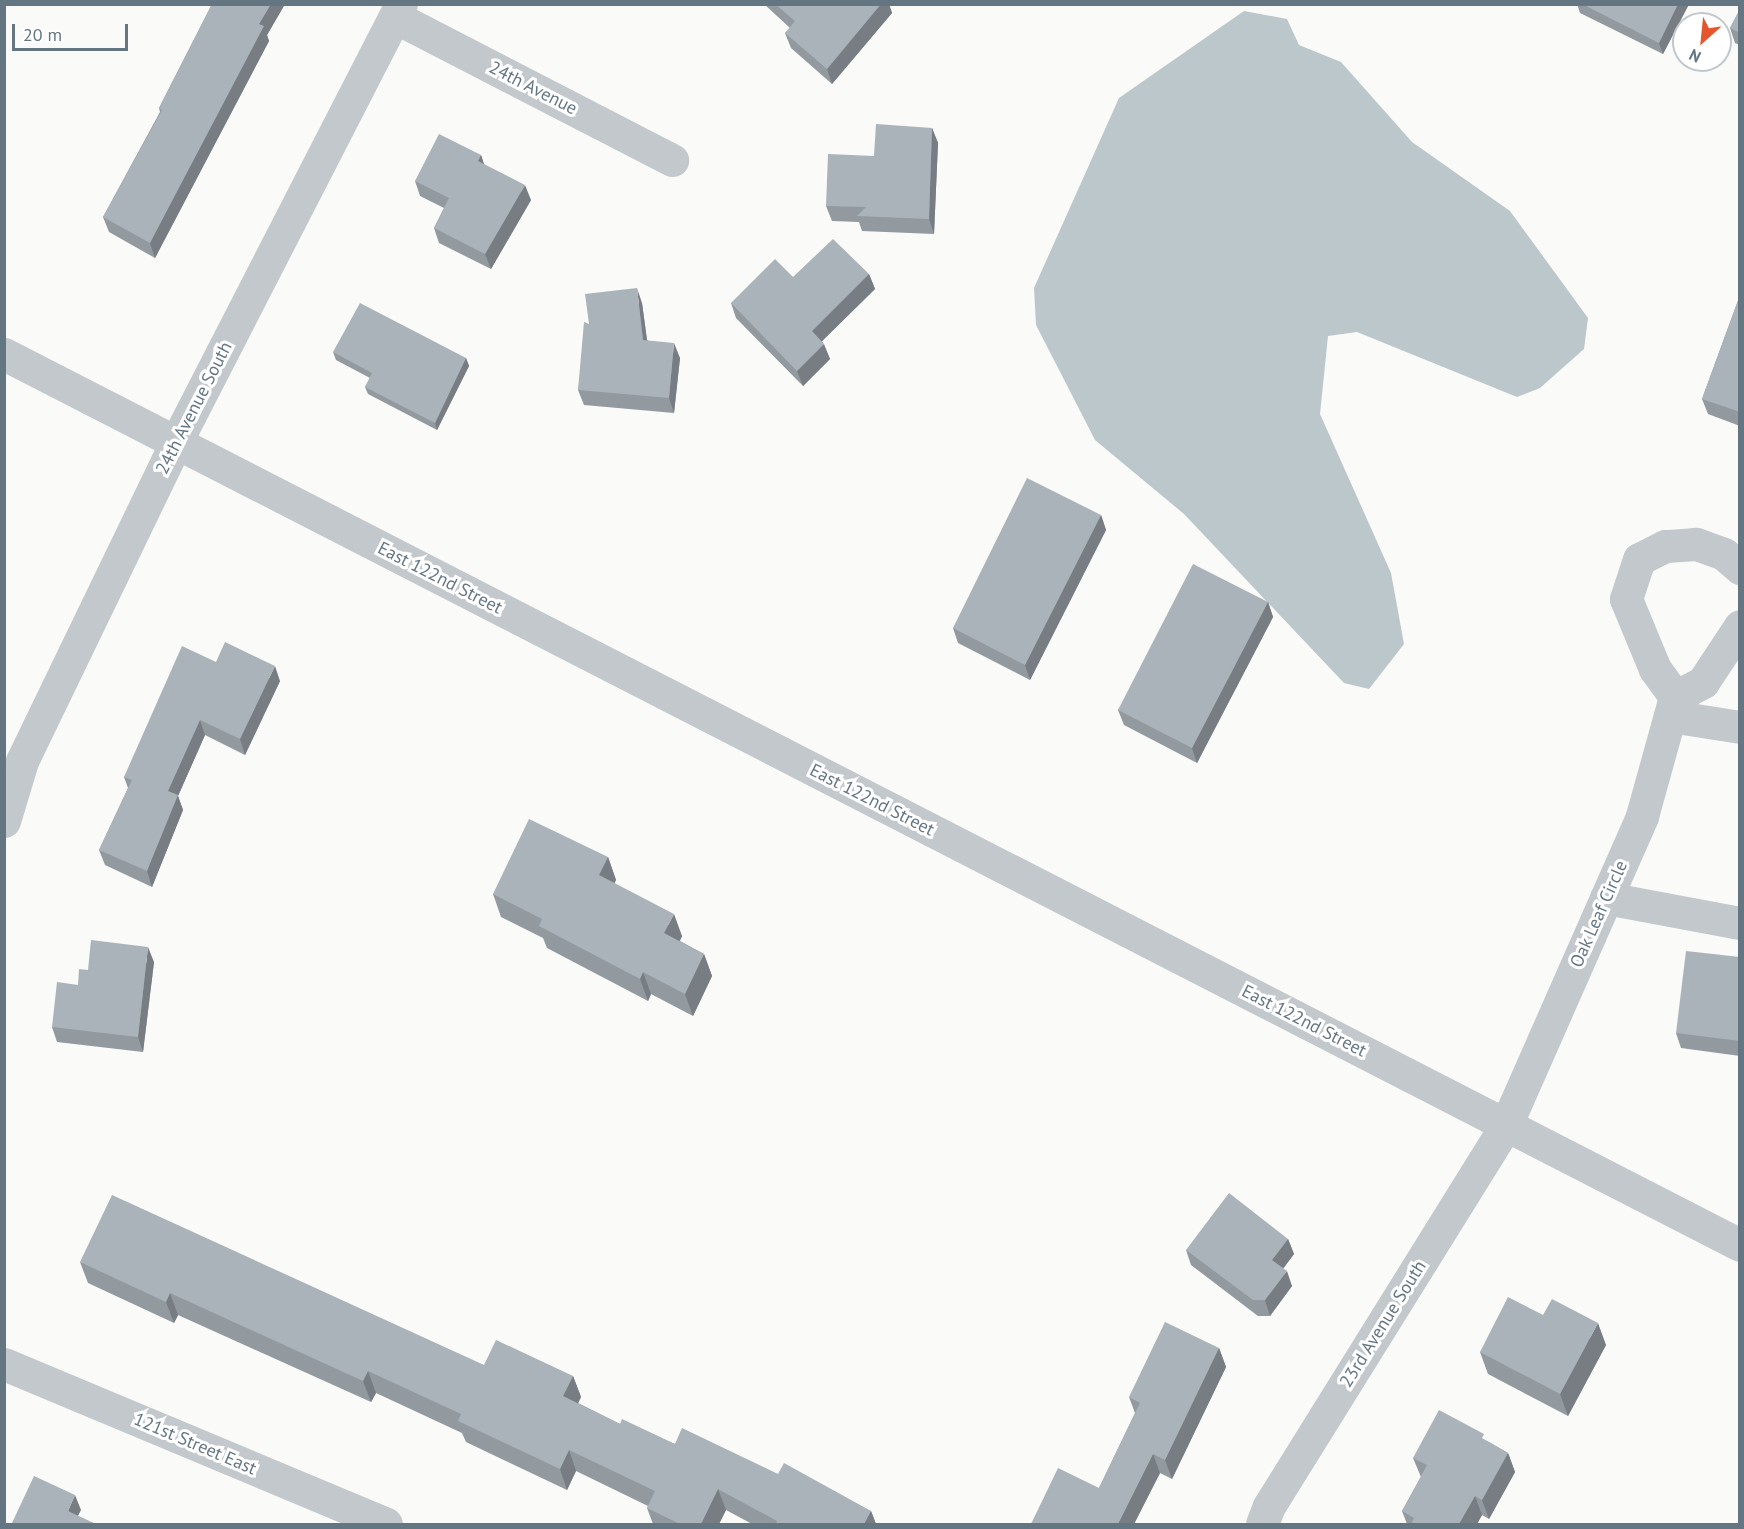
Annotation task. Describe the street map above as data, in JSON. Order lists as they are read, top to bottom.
{
  "streets": {
    "street": [
      "24th Avenue",
      "24th Avenue South",
      "East 122nd Street",
      "Oak Leaf Circle",
      "23rd Avenue South",
      "121st Street East"
    ]
  },
  "crossings": [
    ["24th Avenue", "24th Avenue South"],
    ["24th Avenue South", "East 122nd Street"],
    ["East 122nd Street", "Oak Leaf Circle"],
    ["East 122nd Street", "23rd Avenue South"],
    ["Oak Leaf Circle", "23rd Avenue South"]
  ],
  "scale_bar": "20 m",
  "north": "bottom left"
}
